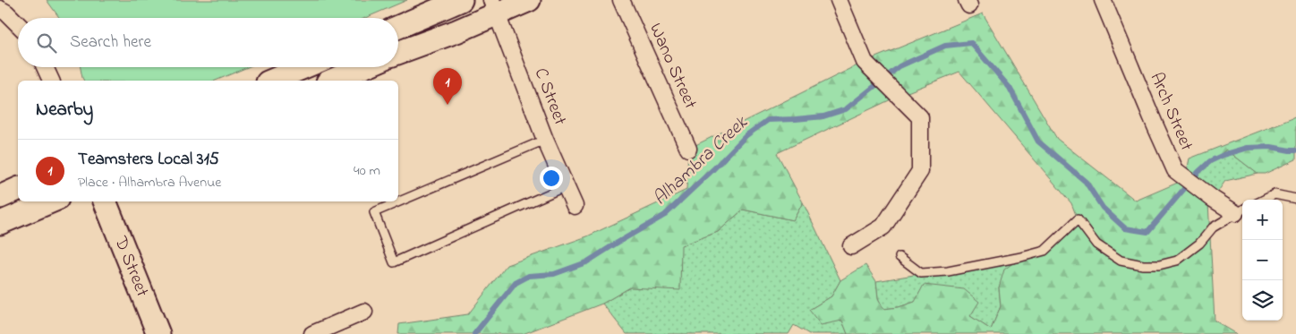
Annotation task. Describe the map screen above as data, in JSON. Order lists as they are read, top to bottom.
{
  "streets": {
    "main road": ["D Street"],
    "street": ["Wano Street", "C Street", "Arch Street"]
  },
  "water": ["Alhambra Creek"],
  "page": {
    "search": "Search here",
    "pins": "1",
    "heading": "Nearby",
    "list": [
      {
        "mark": "1",
        "name": "Teamsters Local 315",
        "note": "Place · Alhambra Avenue",
        "value": "40 m"
      }
    ],
    "map_buttons": ["+", "−"]
  }
}
